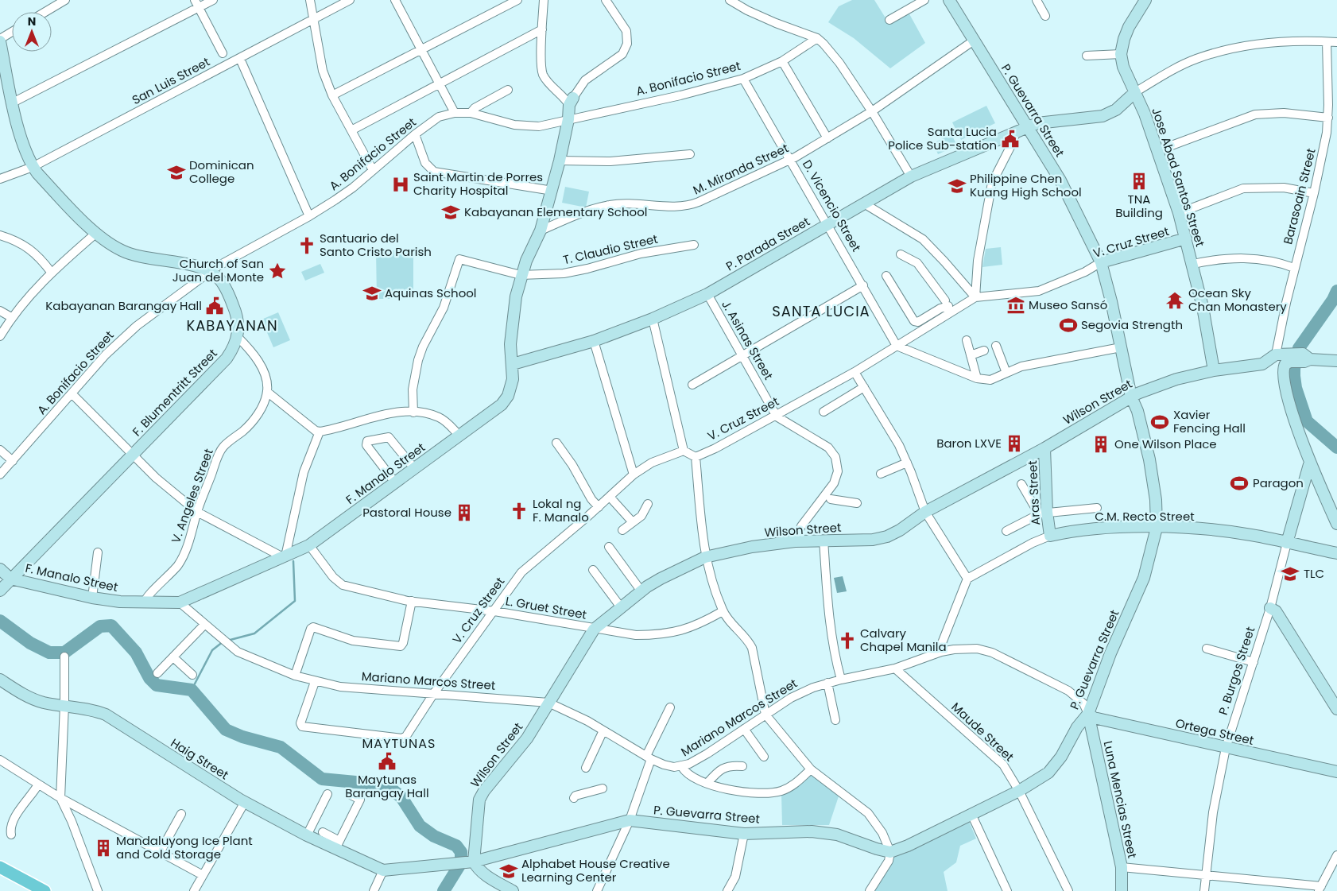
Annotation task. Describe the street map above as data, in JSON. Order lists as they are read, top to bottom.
{
  "streets": {
    "main road": [
      "P. Guevarra Street",
      "Jose Abad Santos Street",
      "V. Cruz Street",
      "P. Parada Street",
      "F. Blumentritt Street",
      "Wilson Street",
      "F. Manalo Street",
      "Aras Street",
      "C.M. Recto Street",
      "P. Burgos Street",
      "Ortega Street",
      "Haig Street",
      "Luna Mencias Street"
    ],
    "street": [
      "A. Bonifacio Street",
      "San Luis Street",
      "M. Miranda Street",
      "Barasoain Street",
      "D. Vicencio Street",
      "T. Claudio Street",
      "J. Asinas Street",
      "V. Angeles Street",
      "L. Gruet Street",
      "Mariano Marcos Street",
      "Maude Street"
    ]
  },
  "crossings": [
    ["A. Bonifacio Street", "D. Vicencio Street"],
    ["A. Bonifacio Street", "F. Blumentritt Street"],
    ["A. Bonifacio Street", "F. Manalo Street"],
    ["San Luis Street", "F. Blumentritt Street"],
    ["P. Guevarra Street", "M. Miranda Street"],
    ["P. Guevarra Street", "V. Cruz Street"],
    ["P. Guevarra Street", "P. Parada Street"],
    ["P. Guevarra Street", "Wilson Street"],
    ["P. Guevarra Street", "C.M. Recto Street"],
    ["P. Guevarra Street", "Mariano Marcos Street"],
    ["P. Guevarra Street", "Maude Street"],
    ["P. Guevarra Street", "Ortega Street"],
    ["P. Guevarra Street", "Haig Street"],
    ["P. Guevarra Street", "Luna Mencias Street"],
    ["M. Miranda Street", "D. Vicencio Street"],
    ["M. Miranda Street", "F. Manalo Street"],
    ["Jose Abad Santos Street", "V. Cruz Street"],
    ["Jose Abad Santos Street", "P. Parada Street"],
    ["Jose Abad Santos Street", "Wilson Street"],
    ["Barasoain Street", "Wilson Street"],
    ["D. Vicencio Street", "V. Cruz Street"],
    ["D. Vicencio Street", "P. Parada Street"],
    ["V. Cruz Street", "J. Asinas Street"],
    ["V. Cruz Street", "L. Gruet Street"],
    ["V. Cruz Street", "Mariano Marcos Street"],
    ["P. Parada Street", "J. Asinas Street"],
    ["P. Parada Street", "F. Manalo Street"],
    ["T. Claudio Street", "F. Manalo Street"],
    ["J. Asinas Street", "Wilson Street"],
    ["F. Blumentritt Street", "F. Manalo Street"],
    ["Wilson Street", "Aras Street"],
    ["Wilson Street", "L. Gruet Street"],
    ["Wilson Street", "Mariano Marcos Street"],
    ["F. Manalo Street", "V. Angeles Street"],
    ["F. Manalo Street", "L. Gruet Street"],
    ["F. Manalo Street", "Mariano Marcos Street"],
    ["Aras Street", "C.M. Recto Street"],
    ["C.M. Recto Street", "P. Burgos Street"],
    ["P. Burgos Street", "Ortega Street"],
    ["Mariano Marcos Street", "Maude Street"],
    ["Mariano Marcos Street", "Ortega Street"],
    ["Mariano Marcos Street", "Luna Mencias Street"],
    ["Ortega Street", "Luna Mencias Street"]
  ],
  "districts": ["SANTA LUCIA", "KABAYANAN", "MAYTUNAS"],
  "places": {
    "public building": ["Santa Lucia Police Sub-station", "Kabayanan Barangay Hall", "Maytunas Barangay Hall"],
    "school or university": [
      "Dominican College",
      "Philippine Chen Kuang High School",
      "Kabayanan Elementary School",
      "Aquinas School",
      "TLC",
      "Alphabet House Creative Learning Center"
    ],
    "building": [
      "TNA Building",
      "Baron LXVE",
      "One Wilson Place",
      "Pastoral House",
      "Mandaluyong Ice Plant and Cold Storage"
    ],
    "hospital": ["Saint Martin de Porres Charity Hospital"],
    "church": ["Santuario del Santo Cristo Parish", "Lokal ng F. Manalo", "Calvary Chapel Manila"],
    "place": ["Church of San Juan del Monte"],
    "temple": ["Ocean Sky Chan Monastery"],
    "museum": ["Museo Sansó"],
    "sports": ["Segovia Strength", "Xavier Fencing Hall", "Paragon"]
  },
  "north": "top"
}
